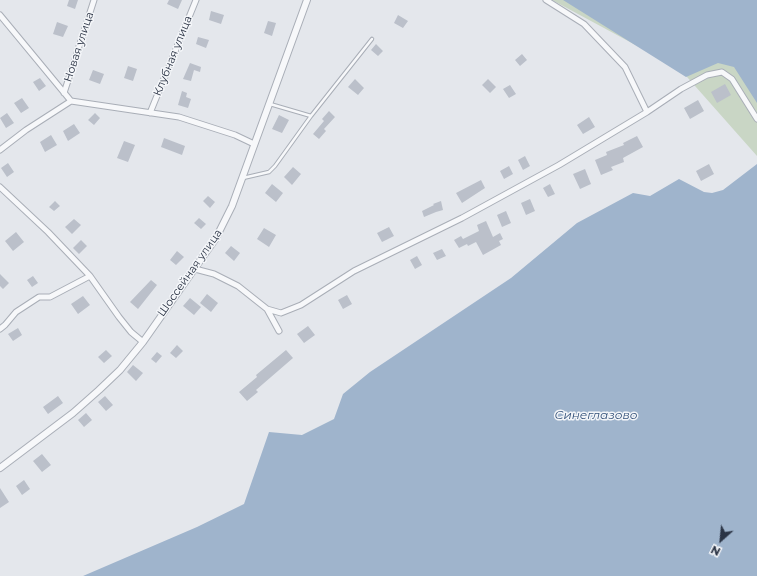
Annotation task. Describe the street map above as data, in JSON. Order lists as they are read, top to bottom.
{
  "streets": {
    "street": ["Новая улица", "Клубная улица", "Шоссейная улица"]
  },
  "water": ["Синеглазово"],
  "north": "bottom left"
}
